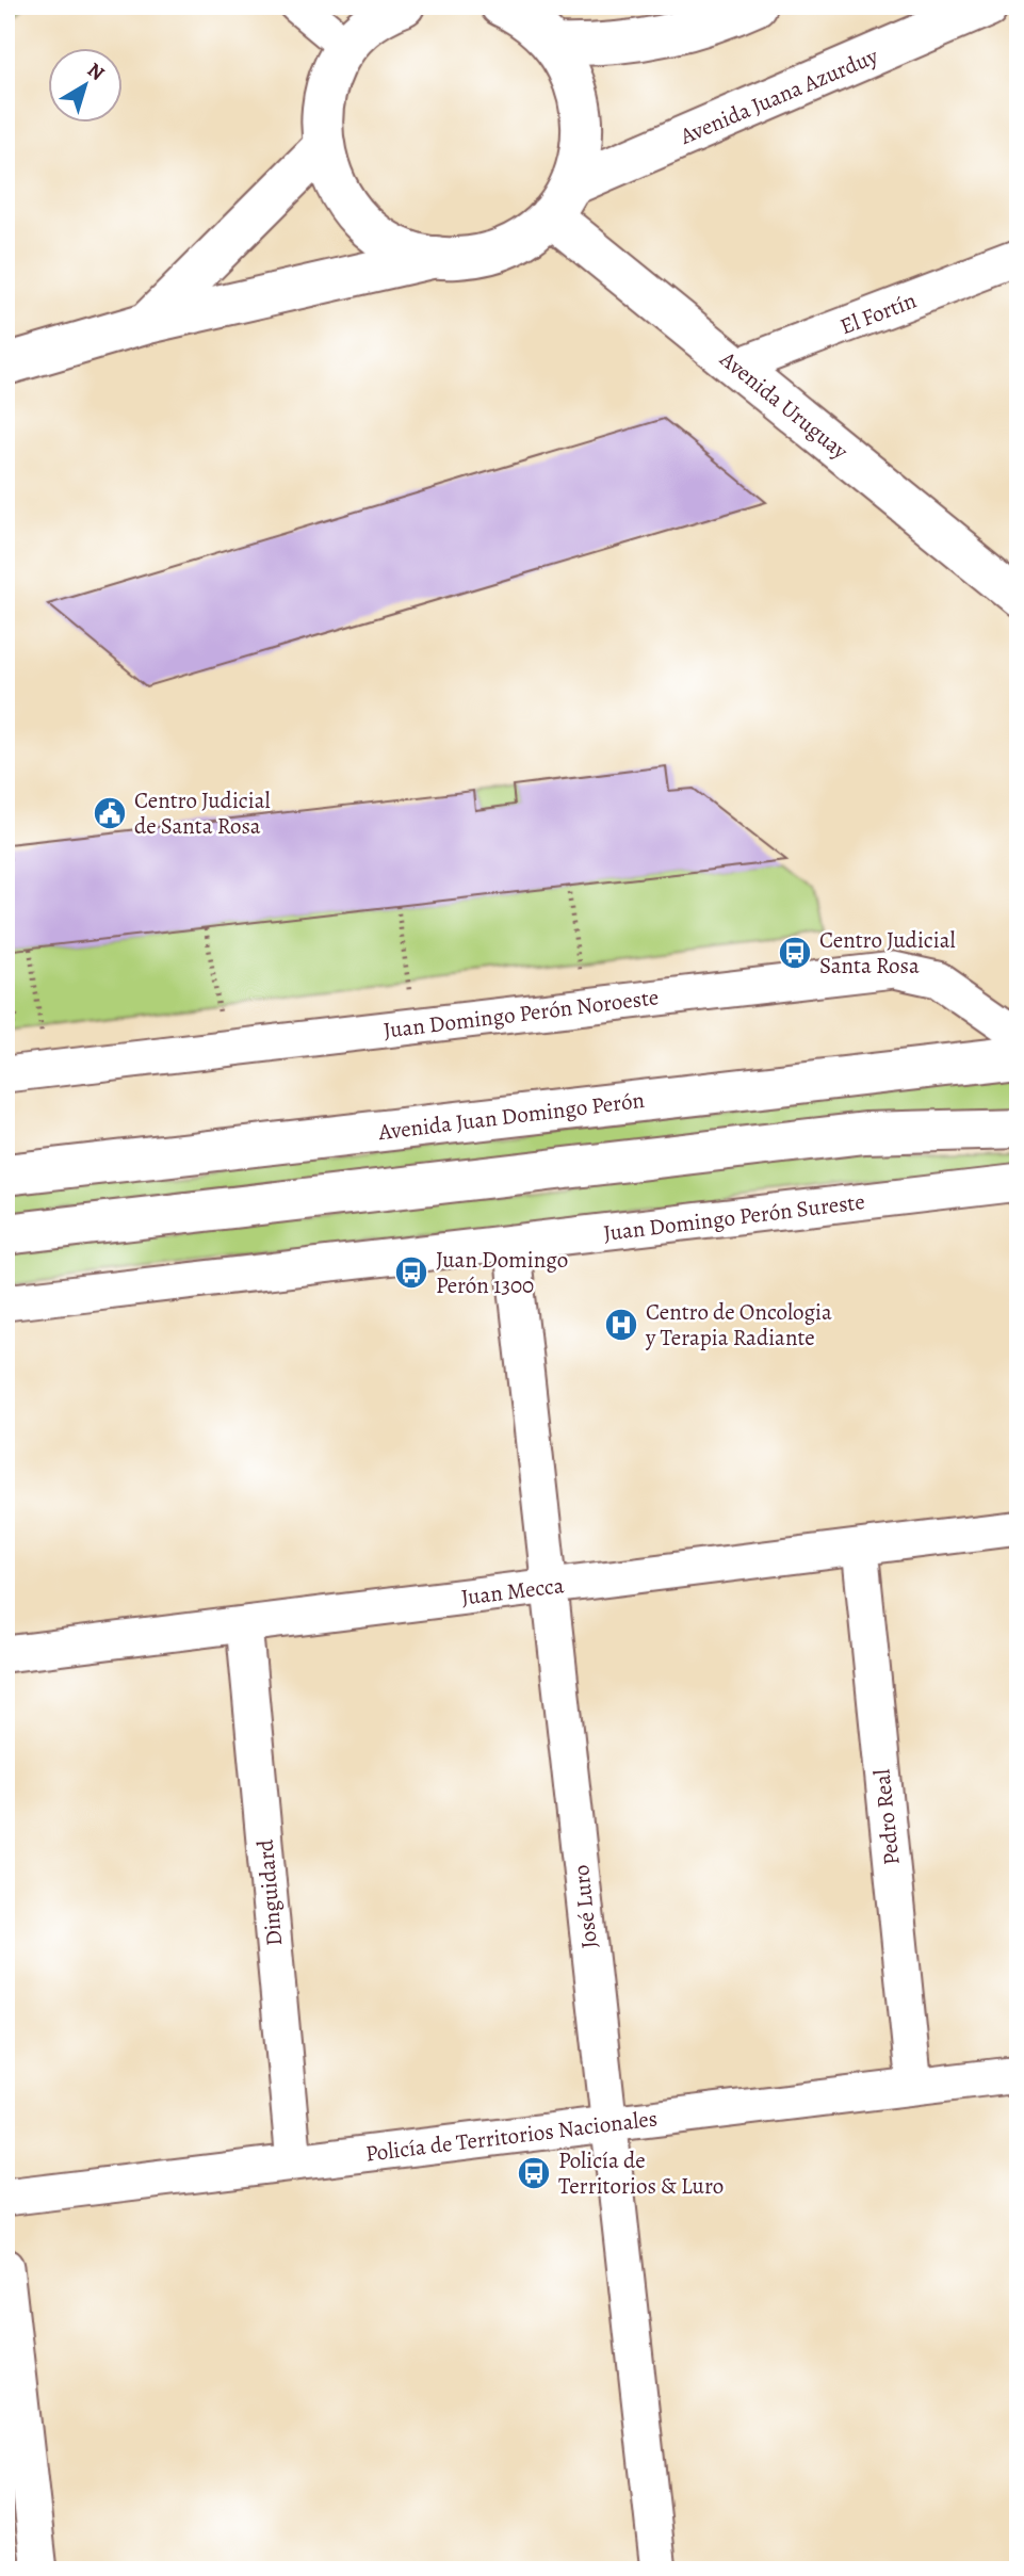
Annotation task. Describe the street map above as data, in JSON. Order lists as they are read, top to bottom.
{
  "streets": {
    "main road": ["Avenida Juana Azurduy", "Avenida Uruguay", "Avenida Juan Domingo Perón"],
    "street": [
      "El Fortín",
      "Juan Domingo Perón Noroeste",
      "Juan Domingo Perón Sureste",
      "Juan Mecca",
      "Pedro Real",
      "Dinguidard",
      "José Luro",
      "Policía de Territorios Nacionales"
    ]
  },
  "crossings": [
    ["Avenida Juana Azurduy", "Avenida Uruguay"],
    ["El Fortín", "Avenida Uruguay"],
    ["Juan Domingo Perón Sureste", "José Luro"],
    ["Juan Mecca", "Pedro Real"],
    ["Juan Mecca", "Dinguidard"],
    ["Juan Mecca", "José Luro"],
    ["Pedro Real", "Policía de Territorios Nacionales"],
    ["Dinguidard", "Policía de Territorios Nacionales"],
    ["José Luro", "Policía de Territorios Nacionales"]
  ],
  "places": {
    "public building": ["Centro Judicial de Santa Rosa"],
    "bus stop": ["Centro Judicial Santa Rosa", "Juan Domingo Perón 1300", "Policía de Territorios & Luro"],
    "hospital": ["Centro de Oncologia y Terapia Radiante"]
  },
  "north": "top right"
}
